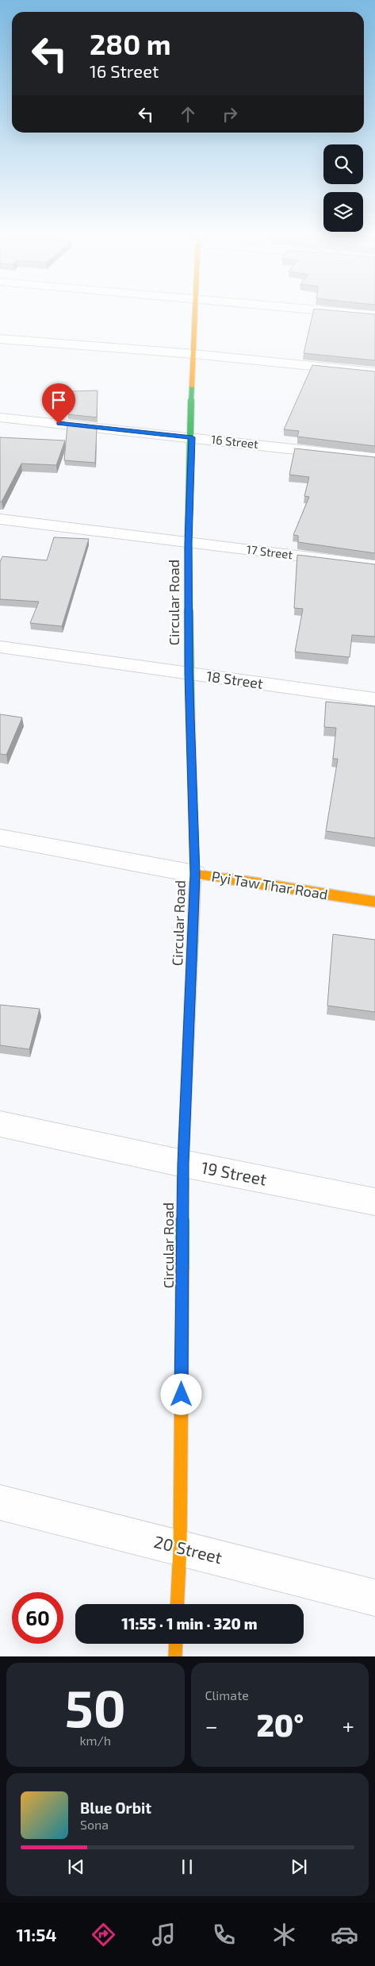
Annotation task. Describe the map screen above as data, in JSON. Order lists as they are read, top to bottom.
{
  "streets": {
    "main road": ["Circular Road", "Pyi Taw Thar Road"],
    "street": [
      "16 Street",
      "17 Street",
      "18 Street",
      "19 Street",
      "20 Street"
    ]
  },
  "crossings": [
    ["16 Street", "Circular Road"],
    ["17 Street", "Circular Road"],
    ["Circular Road", "18 Street"],
    ["Circular Road", "Pyi Taw Thar Road"],
    ["Circular Road", "19 Street"],
    ["Circular Road", "20 Street"]
  ],
  "page": {
    "turn": ["280 m", "16 Street"],
    "limit": "60",
    "trip": "11:55 · 1 min · 320 m",
    "tile": [
      ["50", "km/h"],
      "Climate"
    ],
    "heat": ["−", "20°", "+"],
    "song": ["Blue Orbit", "Sona"],
    "tabs": "11:54"
  }
}
